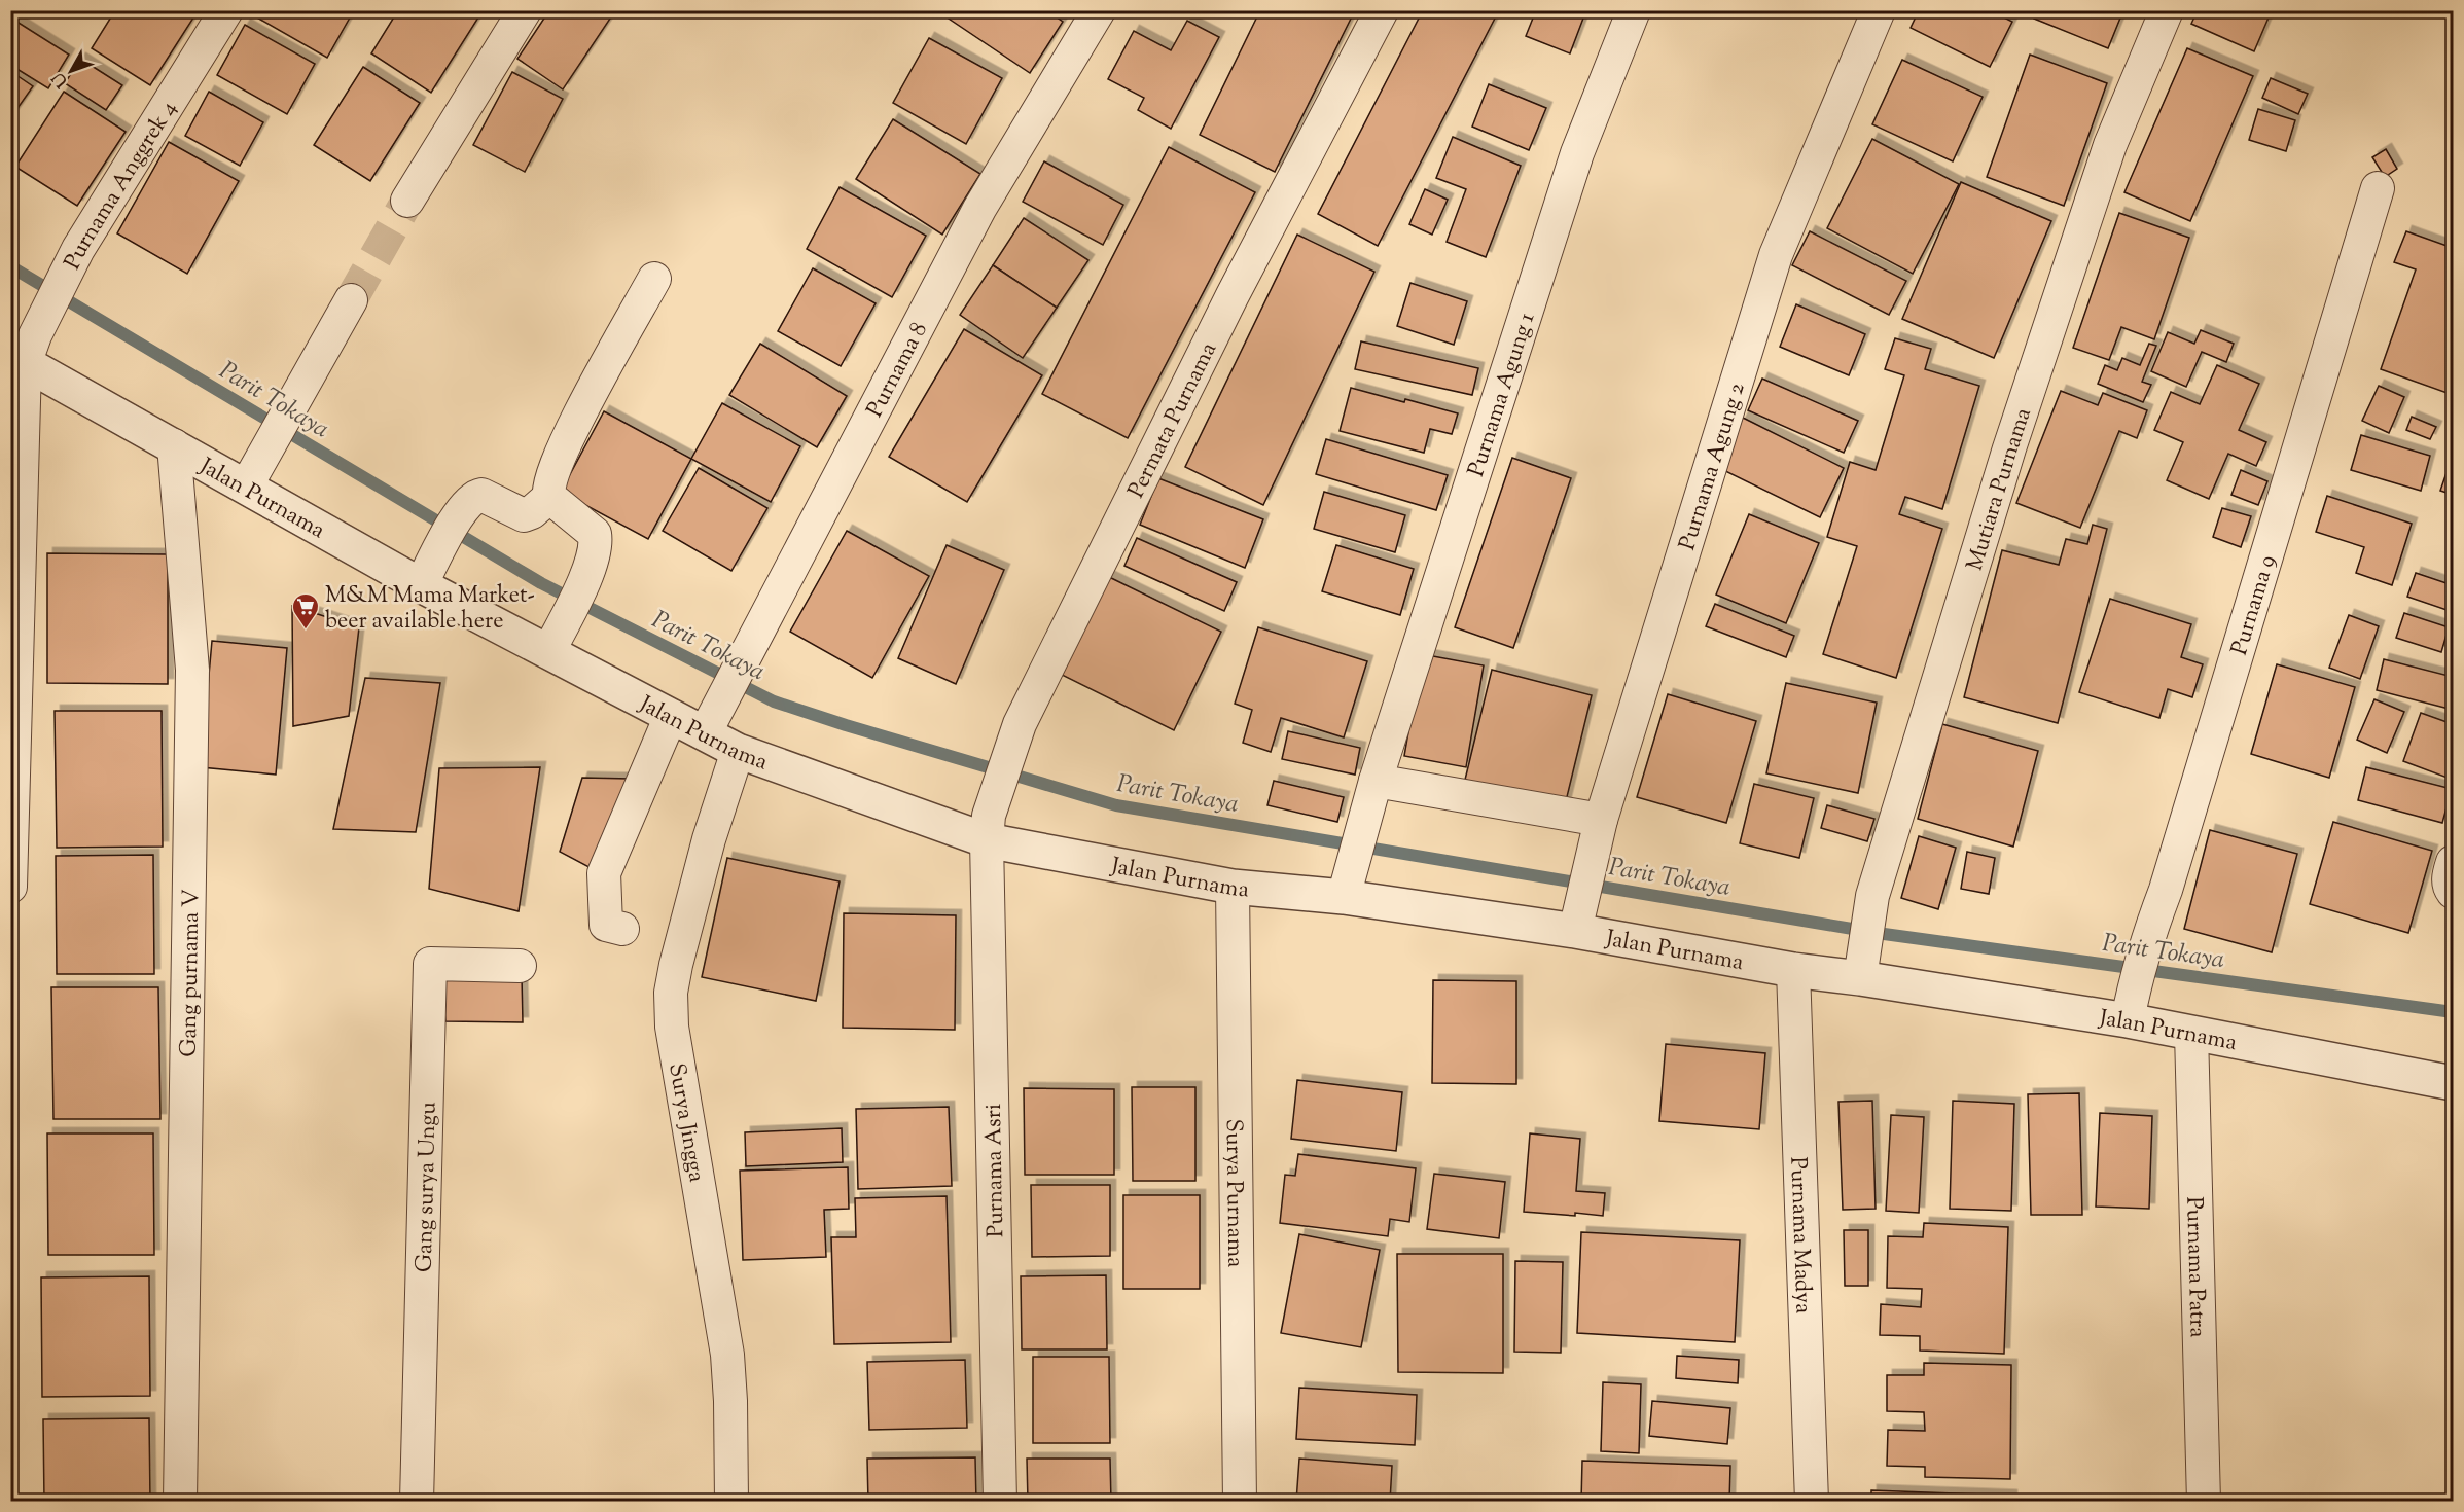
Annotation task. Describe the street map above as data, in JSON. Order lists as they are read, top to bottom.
{
  "streets": {
    "street": [
      "Purnama Anggrek 4",
      "Purnama 8",
      "Purnama Agung 1",
      "Permata Purnama",
      "Purnama Agung 2",
      "Mutiara Purnama",
      "Jalan Purnama",
      "Purnama 9",
      "Gang purnama V",
      "Surya Jingga",
      "Purnama Asri",
      "Gang surya Ungu",
      "Surya Purnama",
      "Purnama Madya",
      "Purnama Patra"
    ]
  },
  "crossings": [
    ["Purnama Anggrek 4", "Jalan Purnama"],
    ["Purnama 8", "Jalan Purnama"],
    ["Purnama Agung 1", "Jalan Purnama"],
    ["Permata Purnama", "Jalan Purnama"],
    ["Permata Purnama", "Purnama Asri"],
    ["Purnama Agung 2", "Jalan Purnama"],
    ["Mutiara Purnama", "Jalan Purnama"],
    ["Jalan Purnama", "Purnama 9"],
    ["Jalan Purnama", "Gang purnama V"],
    ["Jalan Purnama", "Surya Jingga"],
    ["Jalan Purnama", "Purnama Asri"],
    ["Jalan Purnama", "Surya Purnama"],
    ["Jalan Purnama", "Purnama Madya"],
    ["Jalan Purnama", "Purnama Patra"]
  ],
  "water": ["Parit Tokaya"],
  "places": {
    "supermarket": ["M&M Mama Market- beer available here"]
  },
  "north": "bottom left"
}
